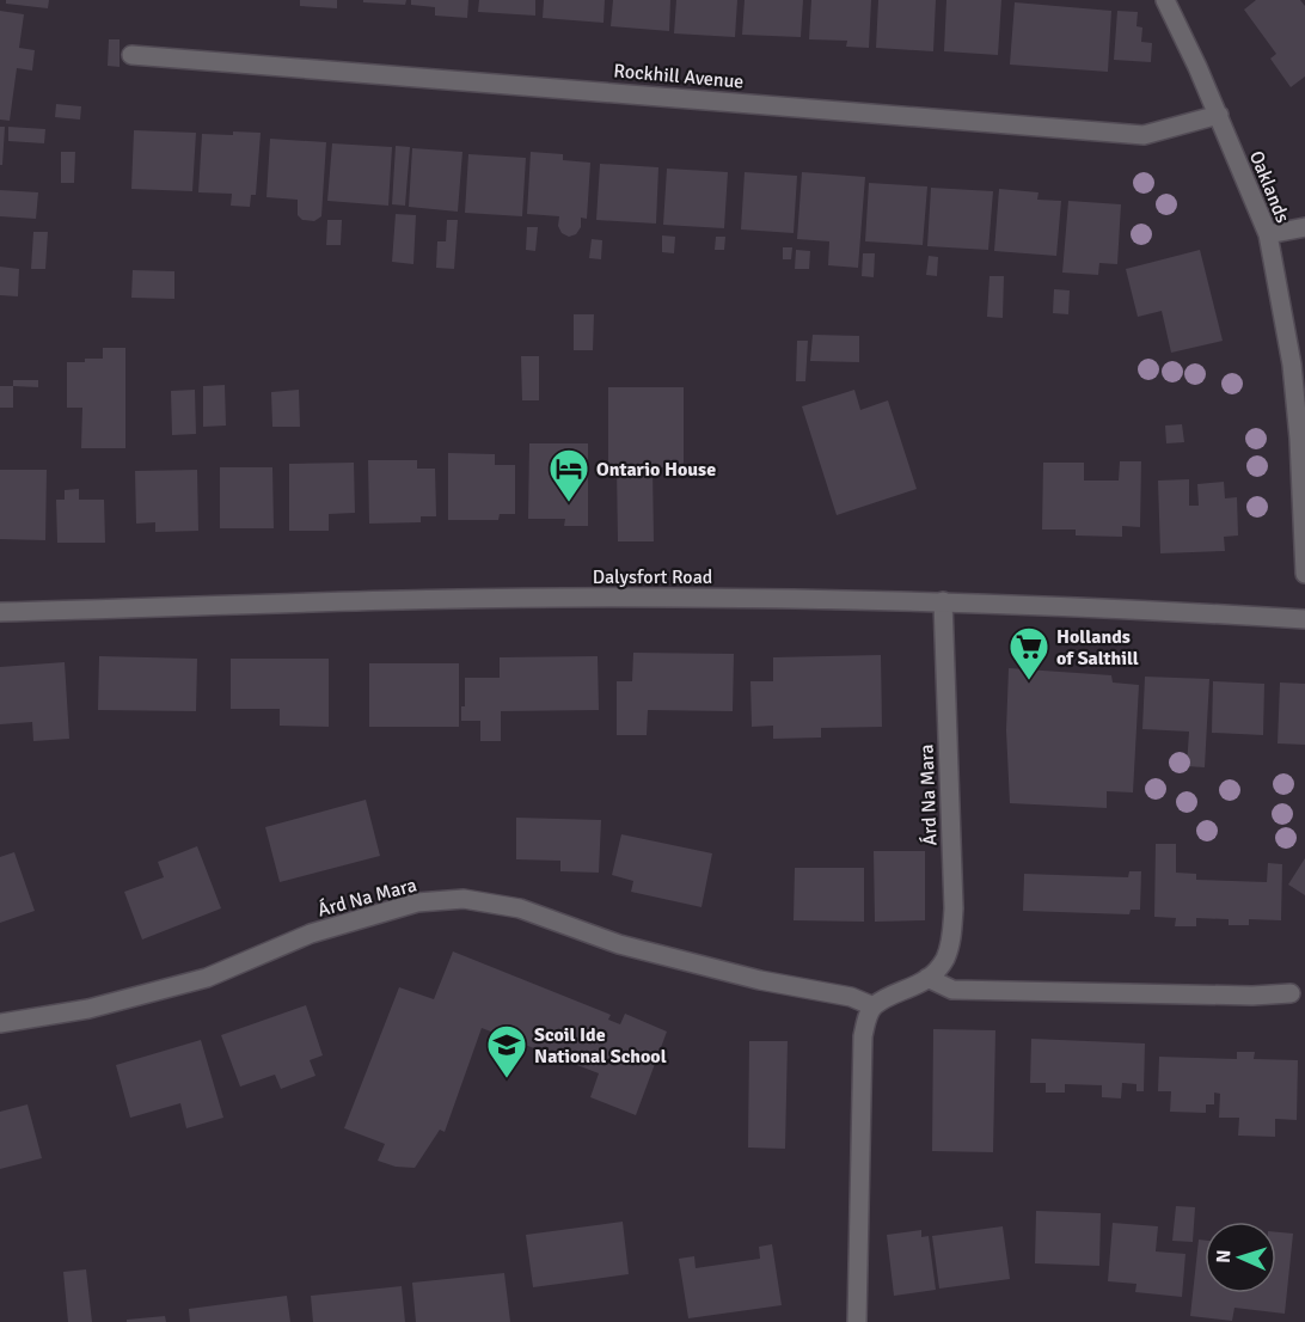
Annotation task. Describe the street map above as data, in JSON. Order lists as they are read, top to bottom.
{
  "streets": {
    "street": [
      "Rockhill Avenue",
      "Oaklands",
      "Dalysfort Road",
      "Árd Na Mara"
    ]
  },
  "crossings": [
    ["Rockhill Avenue", "Oaklands"],
    ["Dalysfort Road", "Árd Na Mara"]
  ],
  "places": {
    "hotel": ["Ontario House"],
    "supermarket": ["Hollands of Salthill"],
    "school or university": ["Scoil Ide National School"]
  },
  "north": "left"
}
